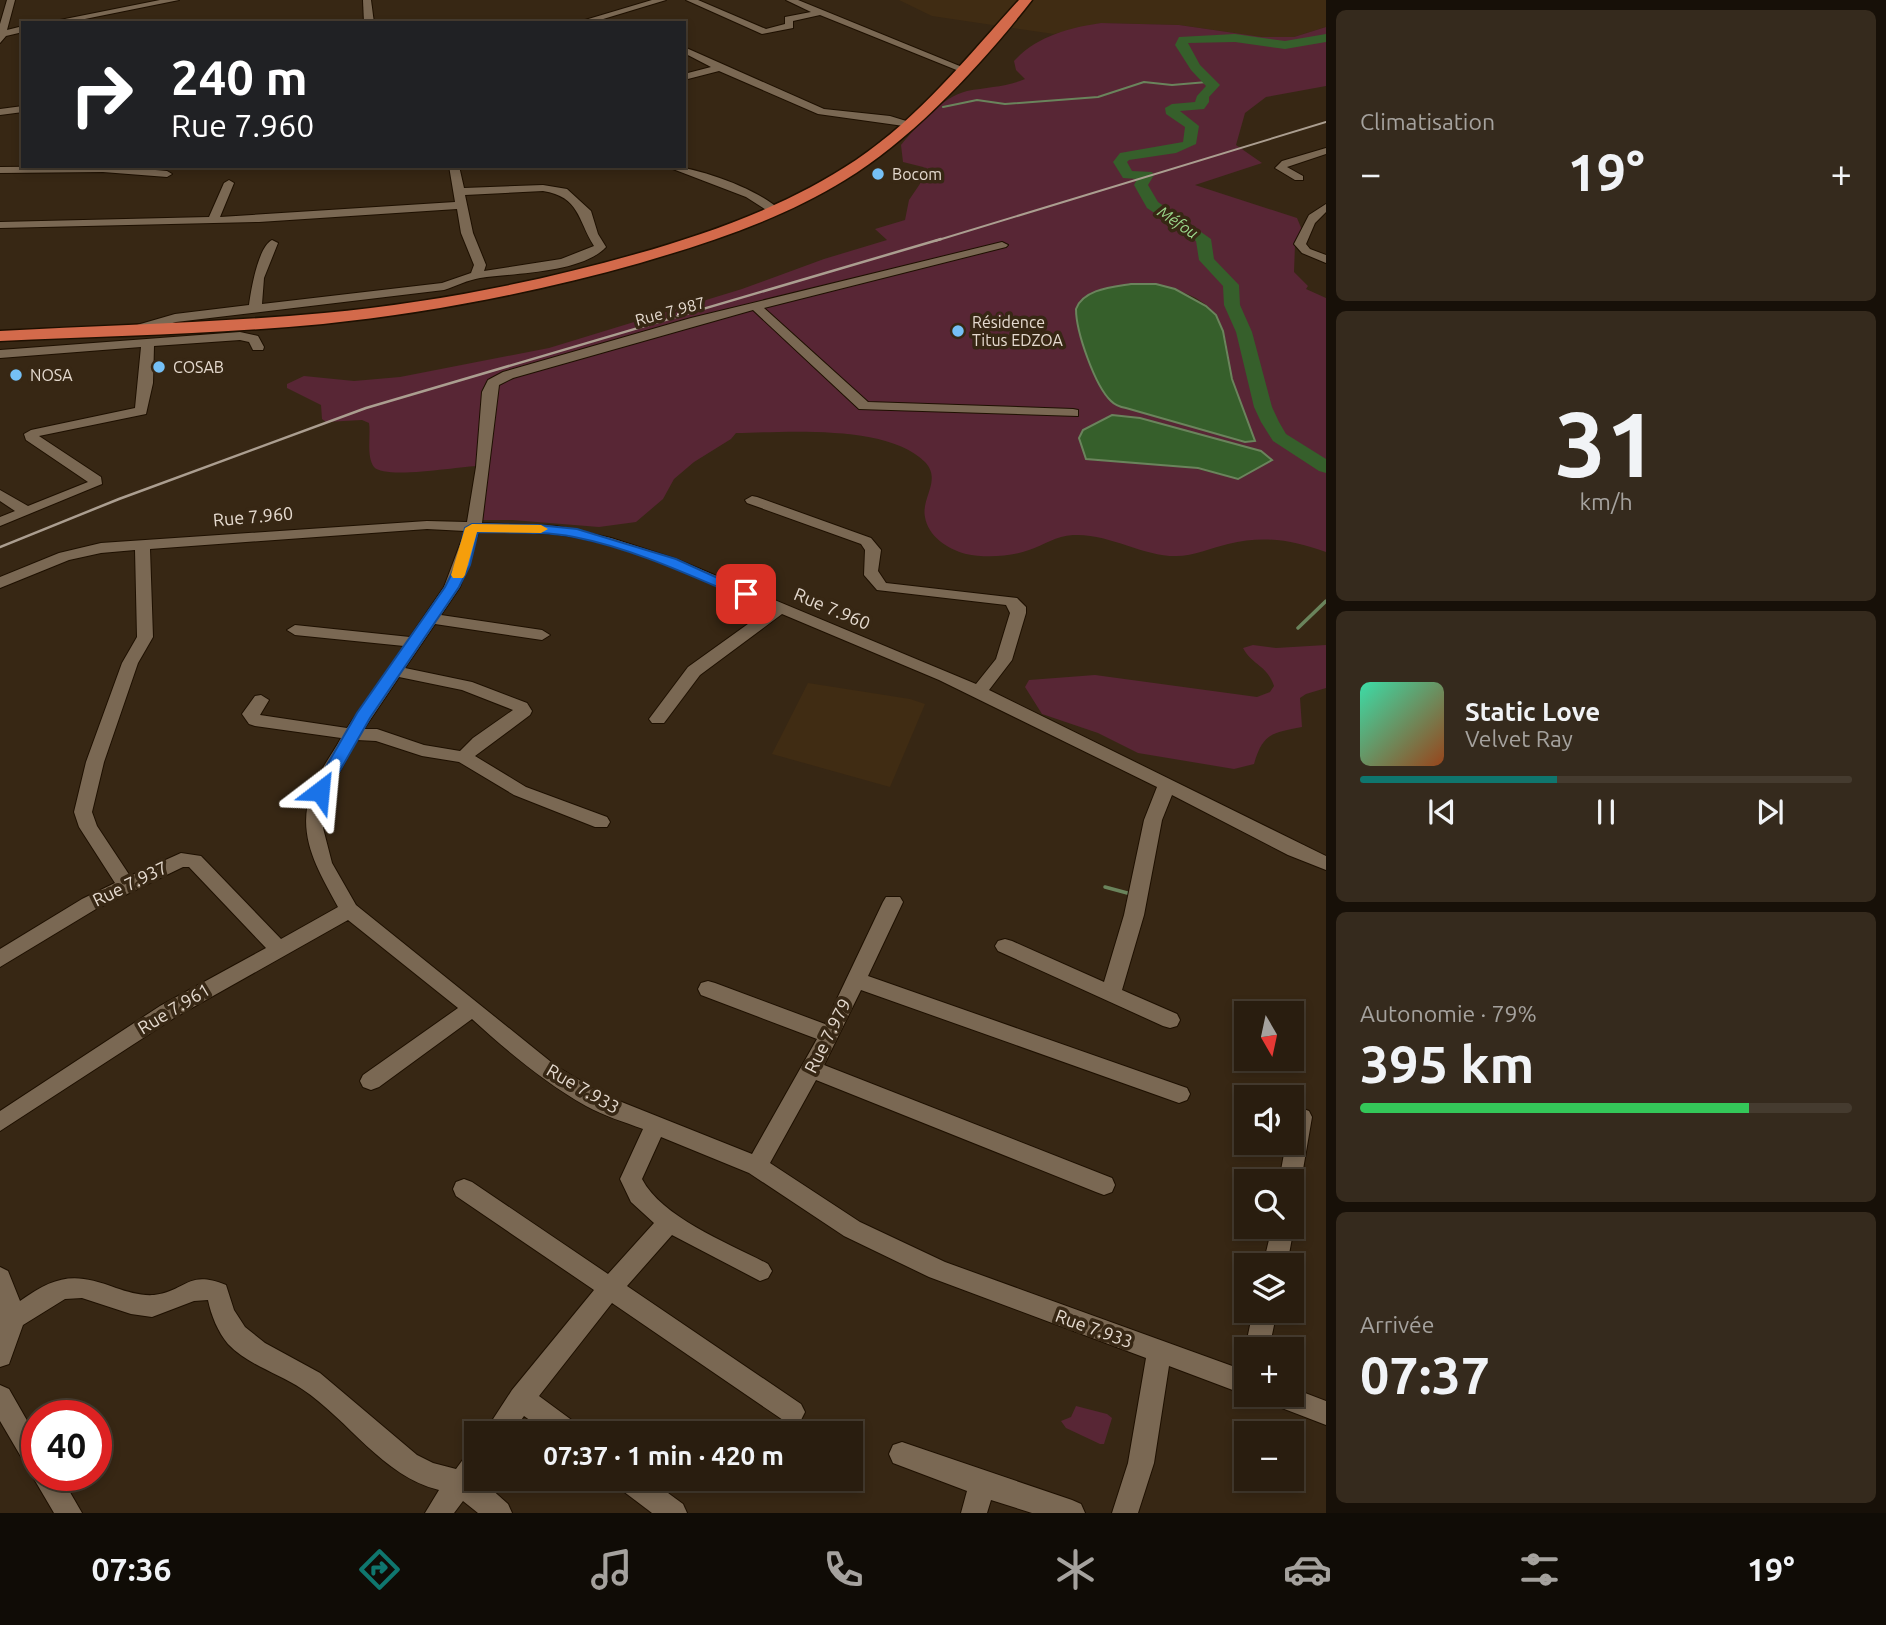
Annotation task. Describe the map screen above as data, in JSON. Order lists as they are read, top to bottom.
{
  "streets": {
    "street": [
      "Rue 7.987",
      "Rue 7.960",
      "Rue 7.937",
      "Rue 7.961",
      "Rue 7.979",
      "Rue 7.933"
    ]
  },
  "crossings": [
    ["Rue 7.987", "Rue 7.960"],
    ["Rue 7.987", "Rue 7.933"],
    ["Rue 7.960", "Rue 7.933"],
    ["Rue 7.937", "Rue 7.961"],
    ["Rue 7.961", "Rue 7.933"],
    ["Rue 7.979", "Rue 7.933"]
  ],
  "water": ["Méfou"],
  "places": [
    "Bocom",
    "Résidence Titus EDZOA",
    "COSAB",
    "NOSA"
  ],
  "north": "bottom",
  "page": {
    "tile": [
      "Climatisation",
      ["31", "km/h"],
      ["Autonomie · 79%", "395 km"],
      ["Arrivée", "07:37"]
    ],
    "turn": ["240 m", "Rue 7.960"],
    "heat": ["−", "19°", "+"],
    "song": ["Static Love", "Velvet Ray"],
    "map_buttons": ["+", "−"],
    "limit": "40",
    "trip": "07:37 · 1 min · 420 m",
    "tabs": ["07:36", "19°"]
  }
}
